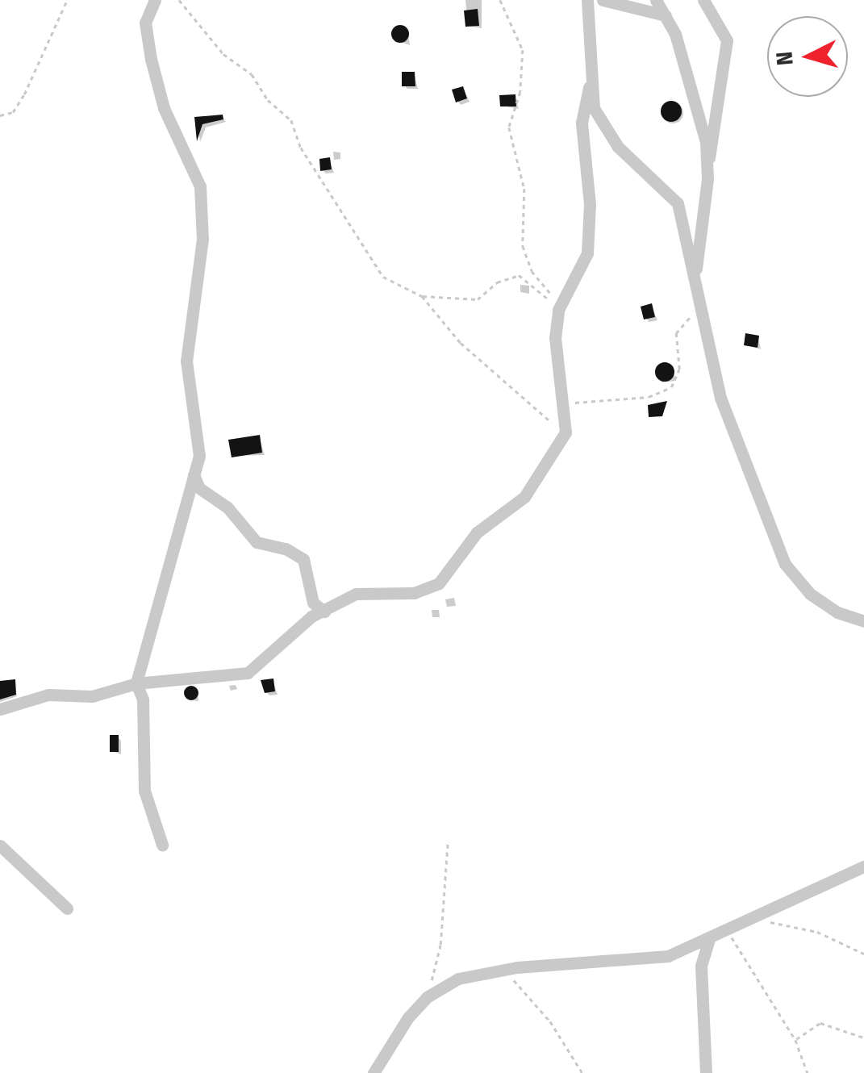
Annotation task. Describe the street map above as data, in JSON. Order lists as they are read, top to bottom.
{
  "north": "left"
}
